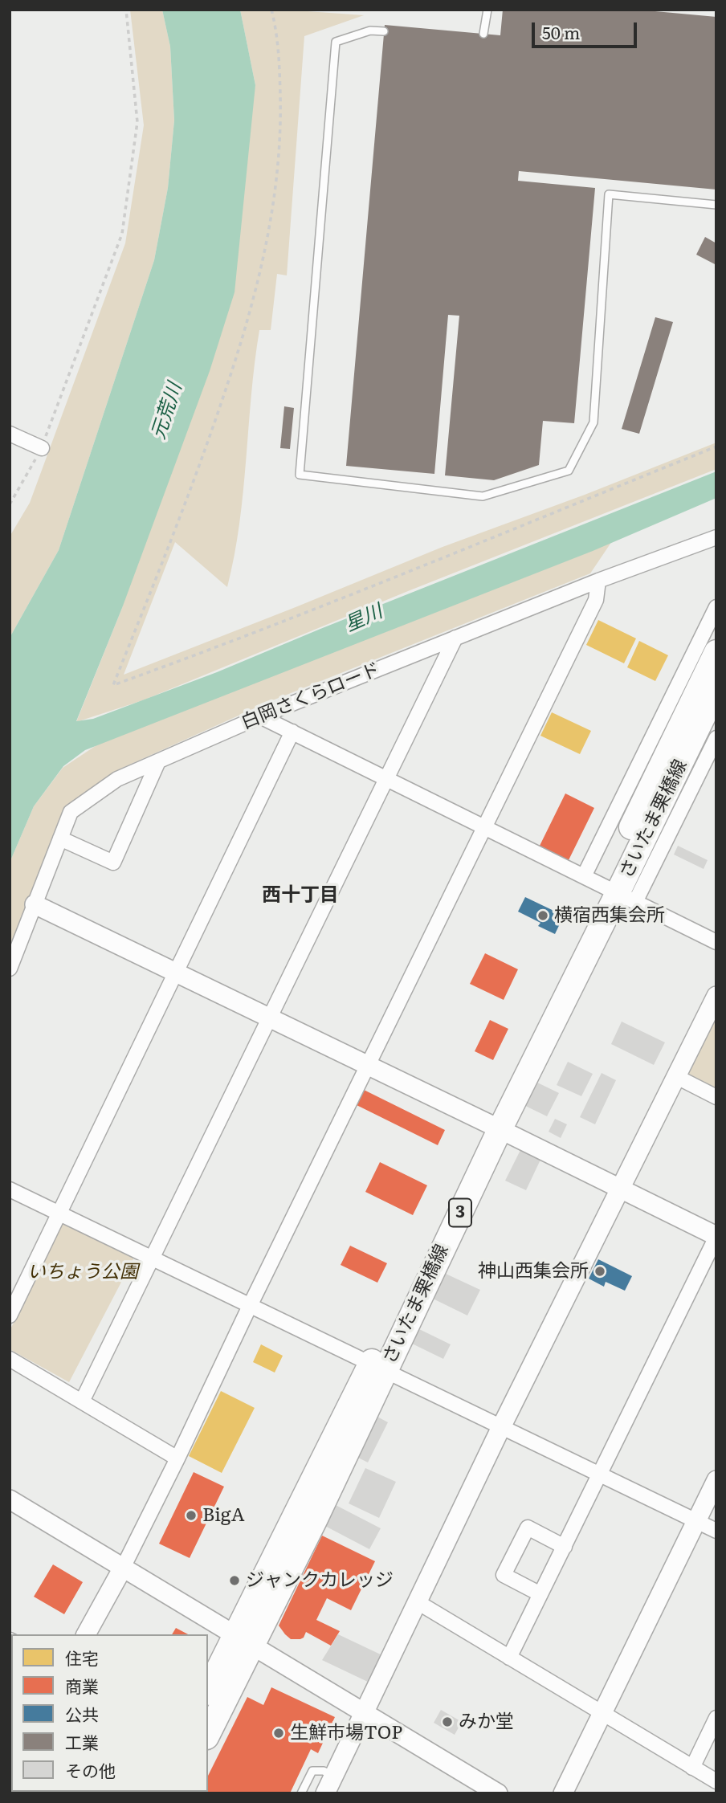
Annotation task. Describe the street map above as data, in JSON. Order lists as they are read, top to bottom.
{
  "streets": {
    "main road": ["さいたま栗橋線", "3"],
    "street": ["白岡さくらロード"]
  },
  "districts": ["西十丁目"],
  "water": ["元荒川", "星川"],
  "parks": ["いちょう公園"],
  "places": [
    "横宿西集会所",
    "神山西集会所",
    "BigA",
    "ジャンクカレッジ",
    "みか堂",
    "生鮮市場TOP"
  ],
  "legend": [
    "住宅",
    "商業",
    "公共",
    "工業",
    "その他"
  ],
  "scale_bar": "50 m"
}
